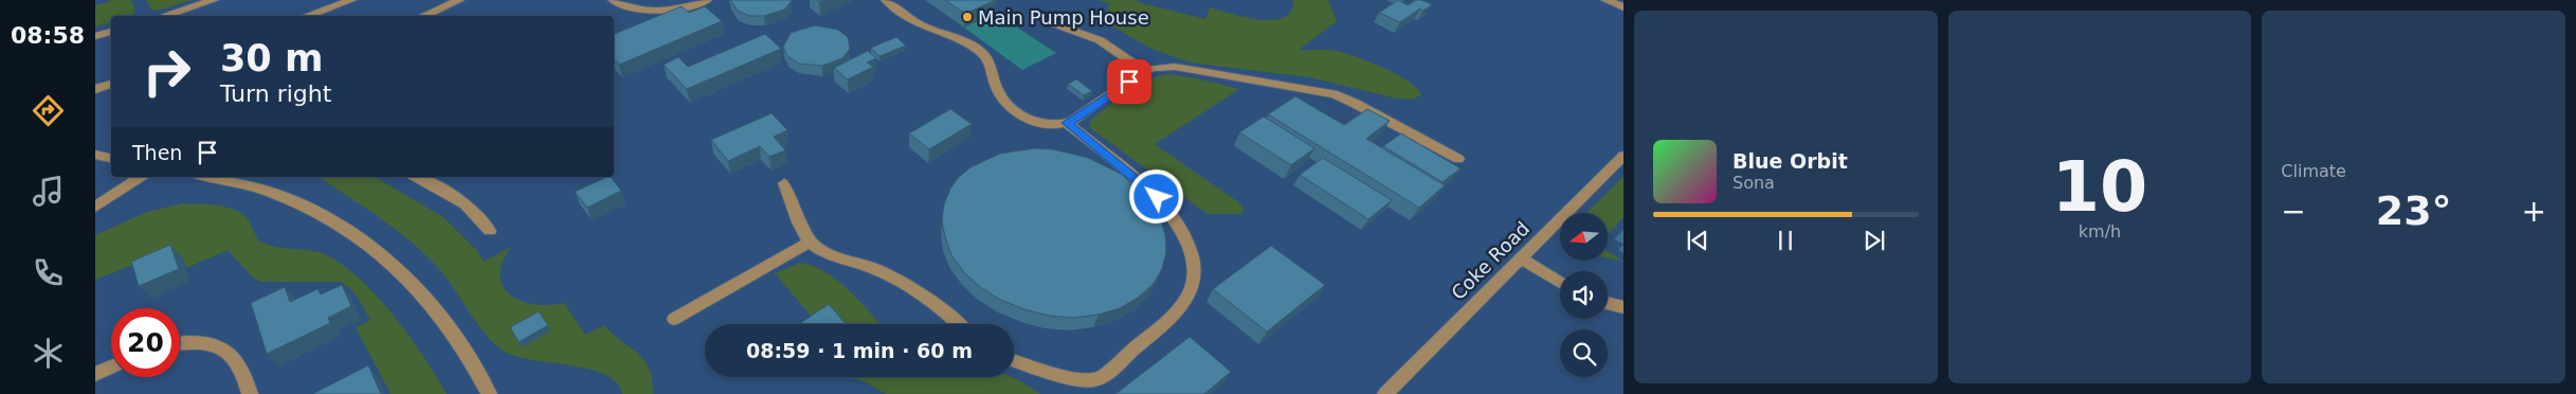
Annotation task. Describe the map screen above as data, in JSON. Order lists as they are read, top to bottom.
{
  "streets": {
    "lane": ["Coke Road"]
  },
  "places": ["Main Pump House"],
  "north": "left",
  "page": {
    "tabs": "08:58",
    "tile": [
      ["10", "km/h"],
      "Climate"
    ],
    "turn": ["30 m", "Turn right"],
    "then": "Then",
    "song": ["Blue Orbit", "Sona"],
    "heat": ["−", "23°", "+"],
    "limit": "20",
    "trip": "08:59 · 1 min · 60 m"
  }
}
